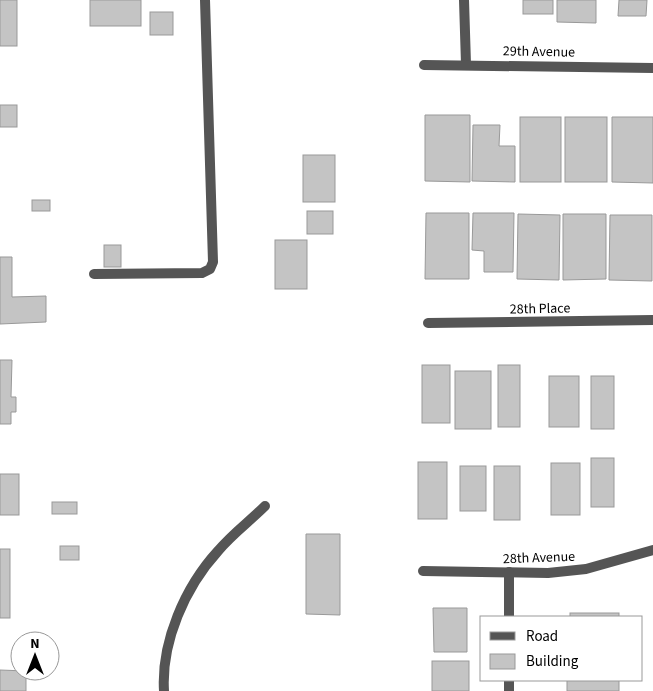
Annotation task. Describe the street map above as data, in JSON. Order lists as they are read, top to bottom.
{
  "streets": {
    "street": ["29th Avenue", "28th Place", "28th Avenue"]
  },
  "legend": ["Road", "Building"],
  "north": "top"
}
